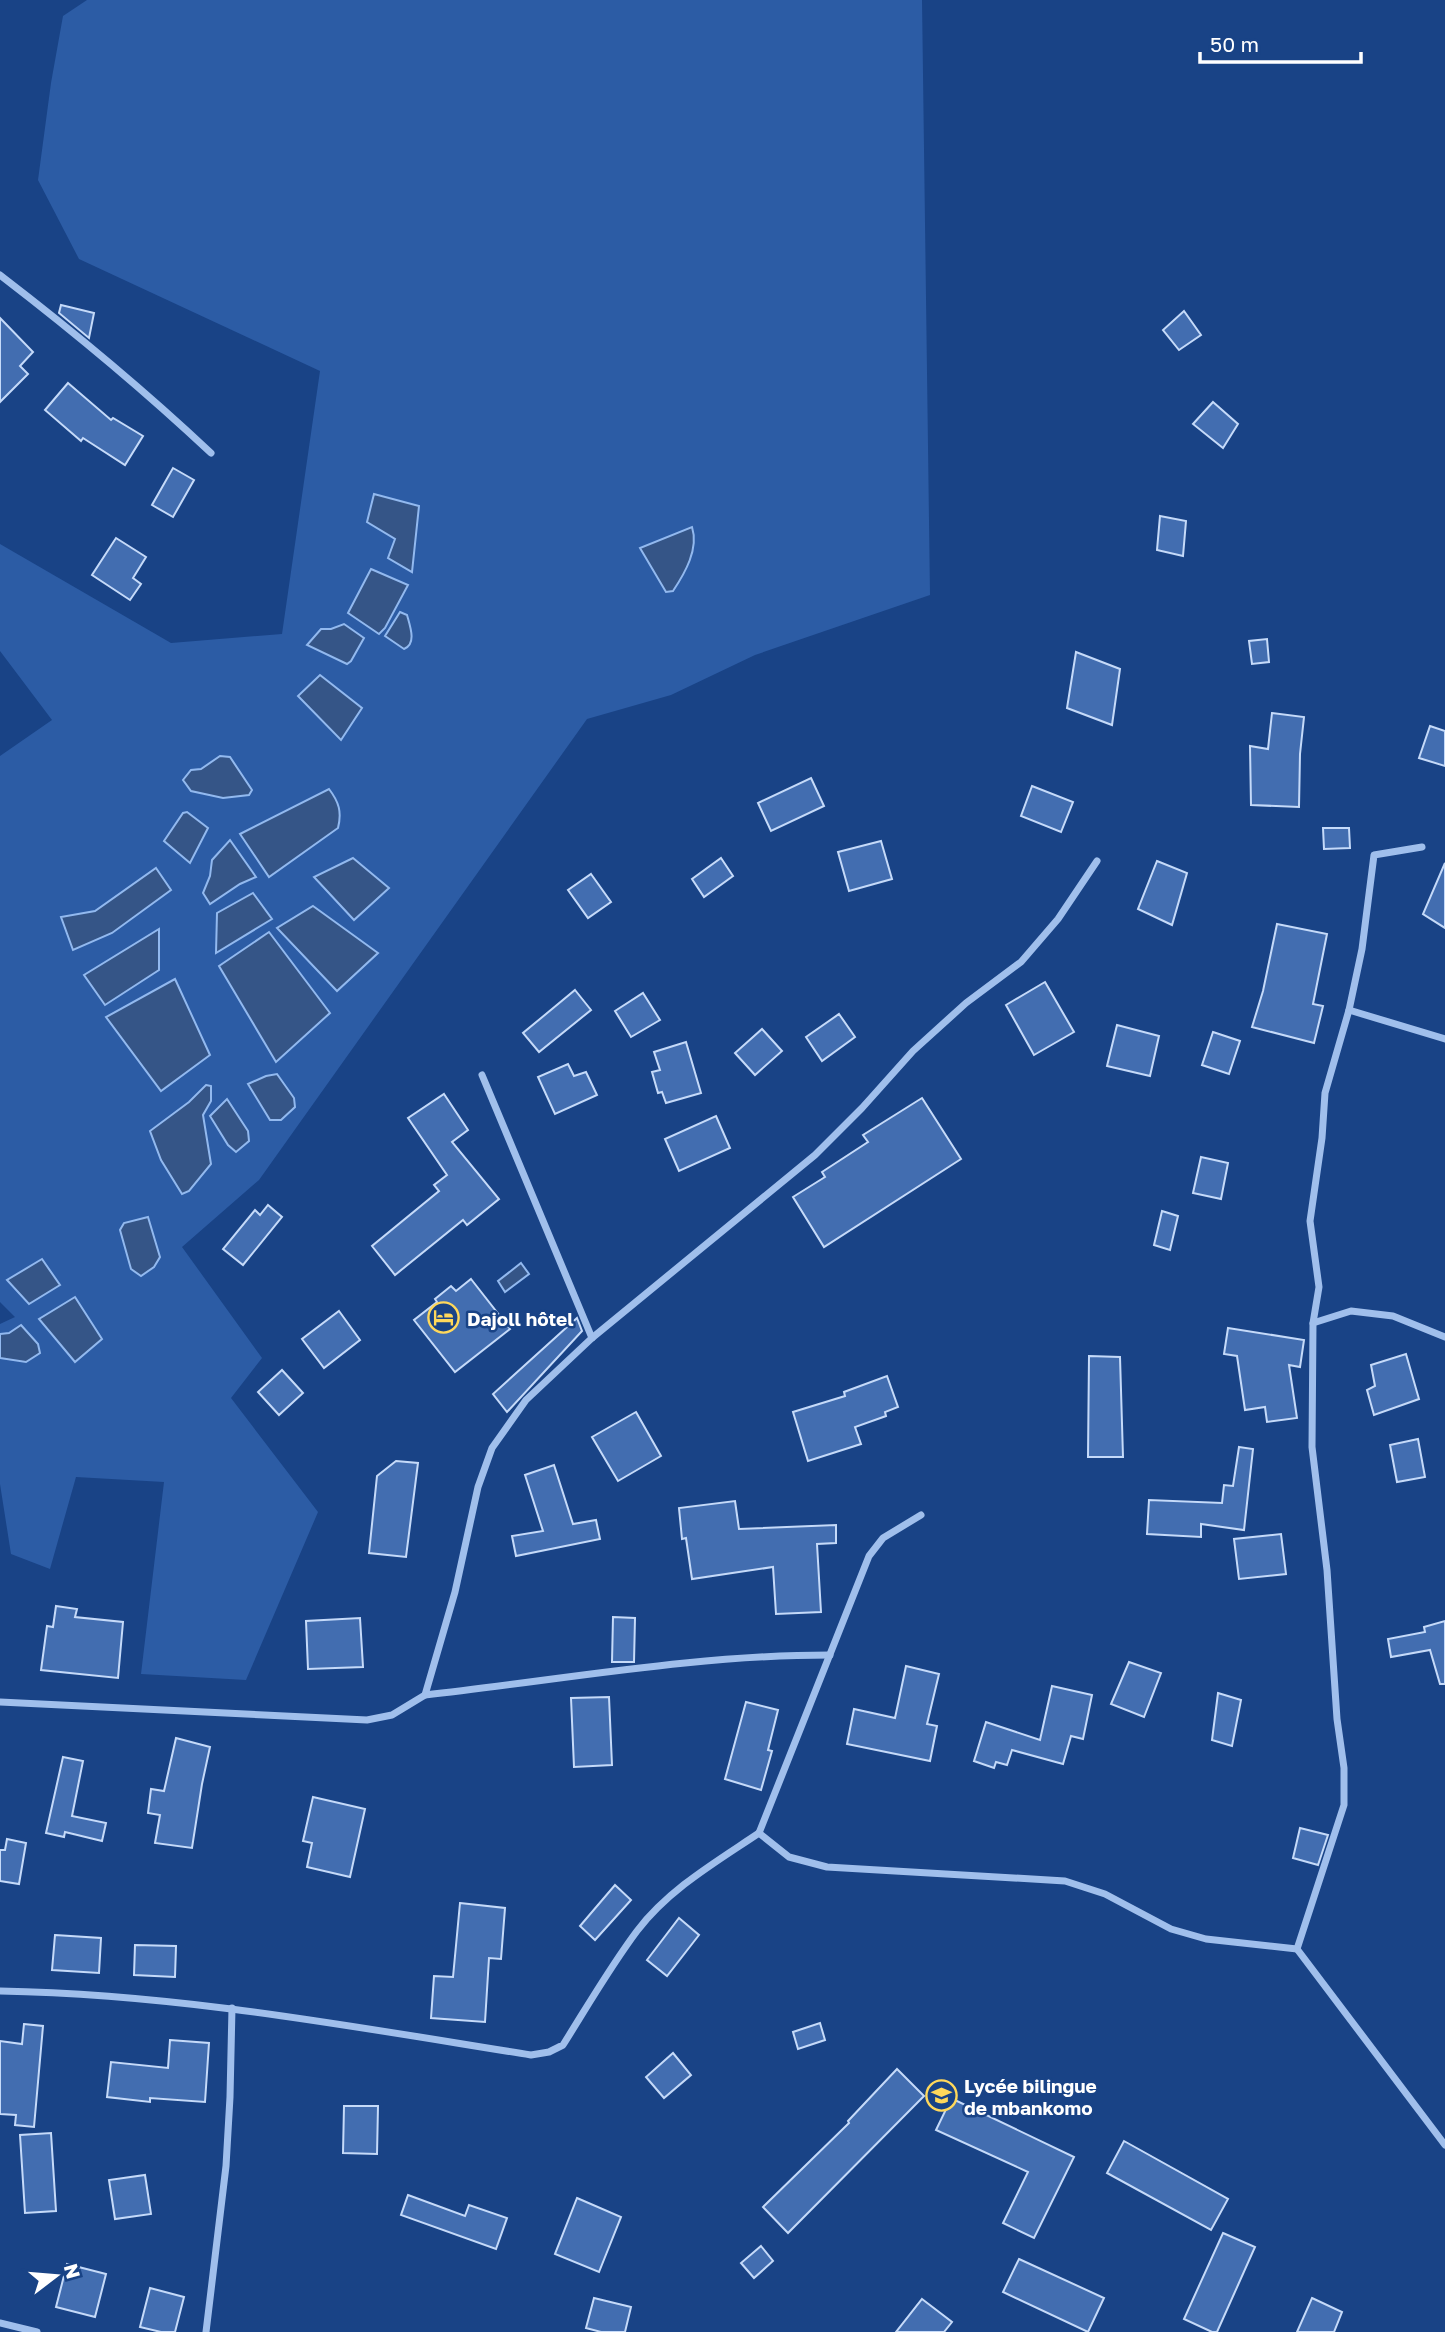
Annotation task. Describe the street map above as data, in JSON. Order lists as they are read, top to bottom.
{
  "places": {
    "hotel": ["Dajoll hôtel"],
    "school or university": ["Lycée bilingue de mbankomo"]
  },
  "scale_bar": "50 m",
  "north": "right"
}
